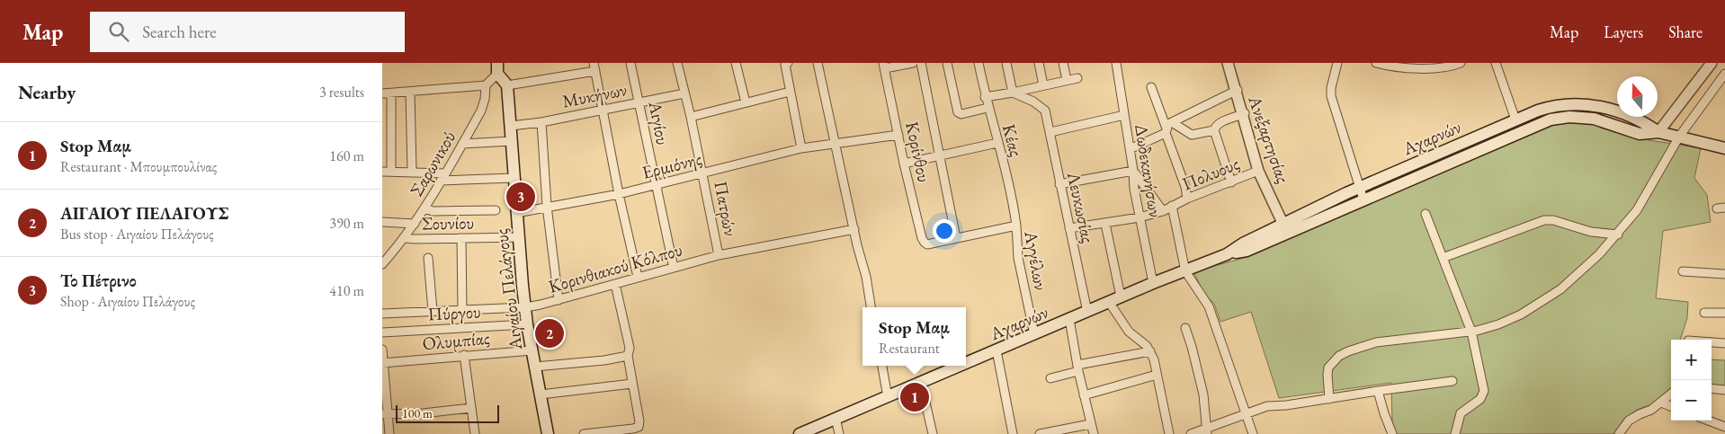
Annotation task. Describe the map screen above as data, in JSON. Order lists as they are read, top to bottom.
{
  "streets": {
    "main road": ["Αχαρνών", "Αιγαίου Πελάγους"],
    "street": [
      "Μυκήνων",
      "Αιγίου",
      "Ανεξαρτησίας",
      "Κέας",
      "Κορίνθου",
      "Σαρωνικού",
      "Ερμιόνης",
      "Δωδεκανήσων",
      "Πολυους",
      "Λευκωσίας",
      "Πατρών",
      "Σουνίου",
      "Αγγέλων",
      "Κορινθιακού Κόλπου",
      "Πύργου",
      "Ολυμπίας"
    ]
  },
  "crossings": [
    ["Μυκήνων", "Αιγίου"],
    ["Μυκήνων", "Πατρών"],
    ["Μυκήνων", "Αιγαίου Πελάγους"],
    ["Αιγίου", "Ερμιόνης"],
    ["Αιγίου", "Κορινθιακού Κόλπου"],
    ["Αχαρνών", "Ανεξαρτησίας"],
    ["Αχαρνών", "Δωδεκανήσων"],
    ["Αχαρνών", "Λευκωσίας"],
    ["Αχαρνών", "Αγγέλων"],
    ["Ανεξαρτησίας", "Πολυους"],
    ["Κέας", "Αγγέλων"],
    ["Κορίνθου", "Ερμιόνης"],
    ["Κορίνθου", "Αγγέλων"],
    ["Σαρωνικού", "Σουνίου"],
    ["Ερμιόνης", "Πατρών"],
    ["Ερμιόνης", "Αιγαίου Πελάγους"],
    ["Δωδεκανήσων", "Πολυους"],
    ["Πολυους", "Λευκωσίας"],
    ["Πατρών", "Κορινθιακού Κόλπου"],
    ["Σουνίου", "Αιγαίου Πελάγους"],
    ["Κορινθιακού Κόλπου", "Αιγαίου Πελάγους"],
    ["Αιγαίου Πελάγους", "Πύργου"],
    ["Αιγαίου Πελάγους", "Ολυμπίας"]
  ],
  "scale_bar": "100 m",
  "north": "top",
  "page": {
    "header": "Map",
    "search": "Search here",
    "nav": ["Map", "Layers", "Share"],
    "heading": ["Nearby", "3 results"],
    "list": [
      {
        "mark": "1",
        "name": "Stop Μαμ",
        "note": "Restaurant · Μπουμπουλίνας",
        "value": "160 m"
      },
      {
        "mark": "2",
        "name": "ΑΙΓΑΙΟΥ ΠΕΛΑΓΟΥΣ",
        "note": "Bus stop · Αιγαίου Πελάγους",
        "value": "390 m"
      },
      {
        "mark": "3",
        "name": "Το Πέτρινο",
        "note": "Shop · Αιγαίου Πελάγους",
        "value": "410 m"
      }
    ],
    "pins": ["3", "2", "1"],
    "popup": ["Stop Μαμ", "Restaurant"],
    "map_buttons": ["+", "−"],
    "scale": "100 m"
  }
}
